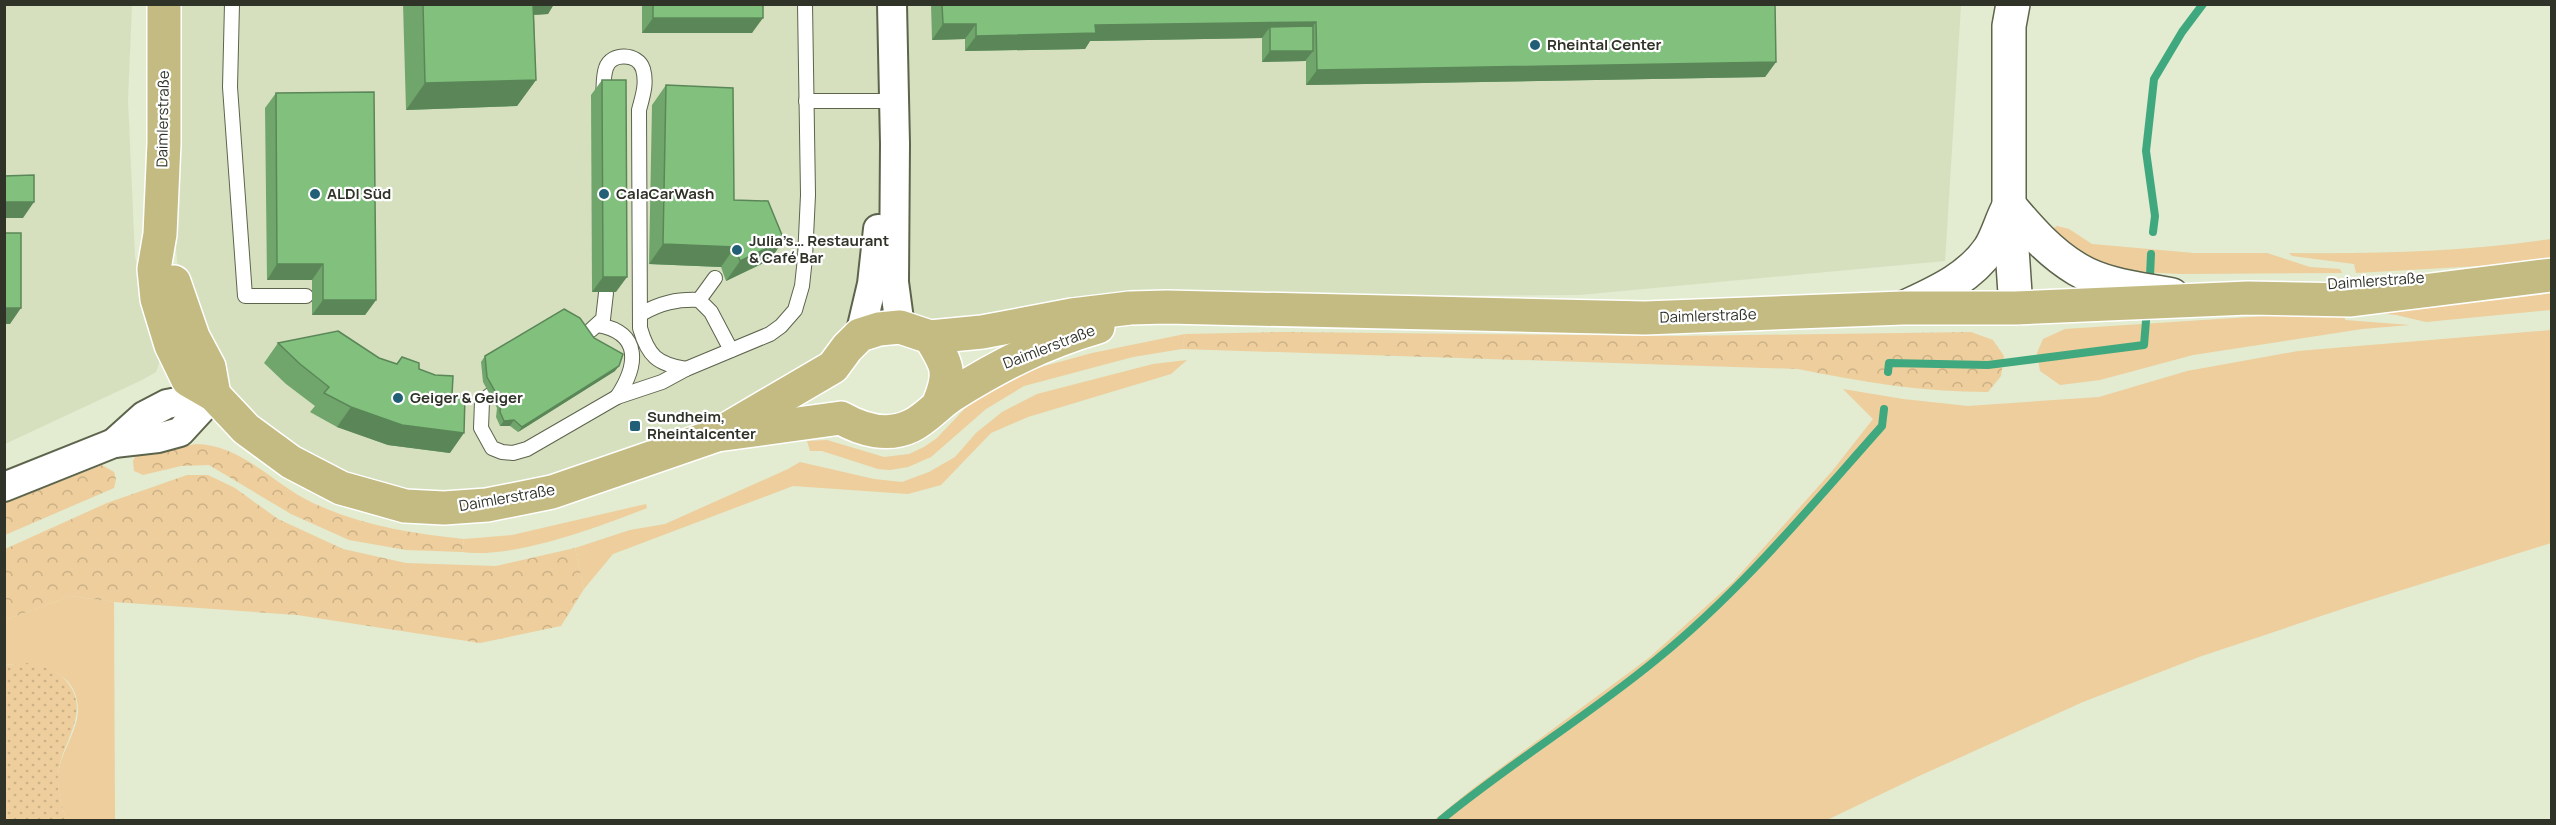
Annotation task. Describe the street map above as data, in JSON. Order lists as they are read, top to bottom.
{
  "streets": {
    "main road": ["Daimlerstraße"]
  },
  "places": {
    "other": [
      "Rheintal Center",
      "ALDI Süd",
      "CalaCarWash",
      "Julia’s… Restaurant & Café Bar",
      "Geiger & Geiger"
    ],
    "transit": ["Sundheim, Rheintalcenter"]
  }
}
